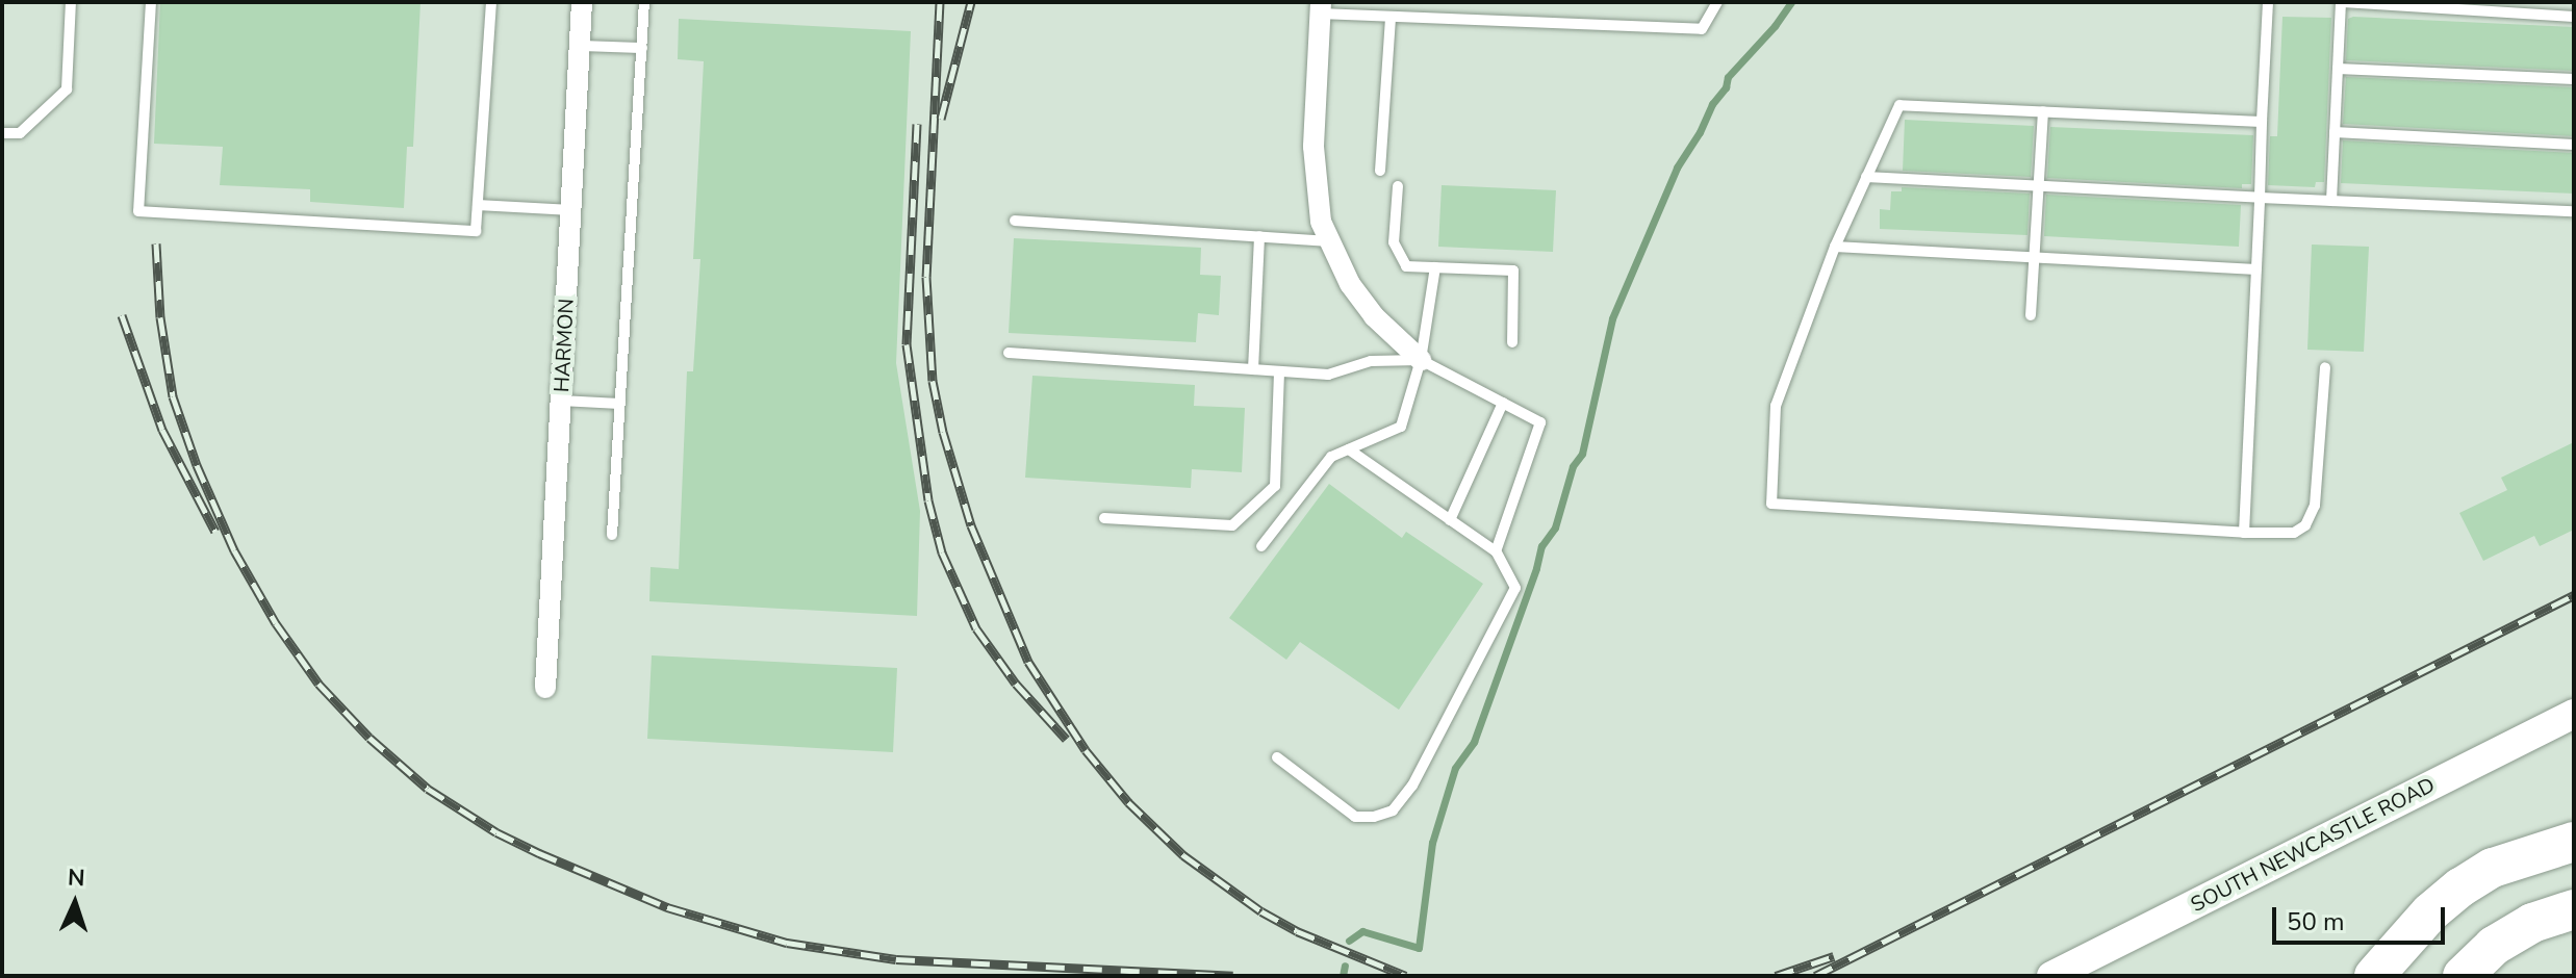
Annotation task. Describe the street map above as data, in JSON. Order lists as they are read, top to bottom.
{
  "streets": {
    "street": ["HARMON", "SOUTH NEWCASTLE ROAD"]
  },
  "scale_bar": "50 m",
  "north": "top"
}
